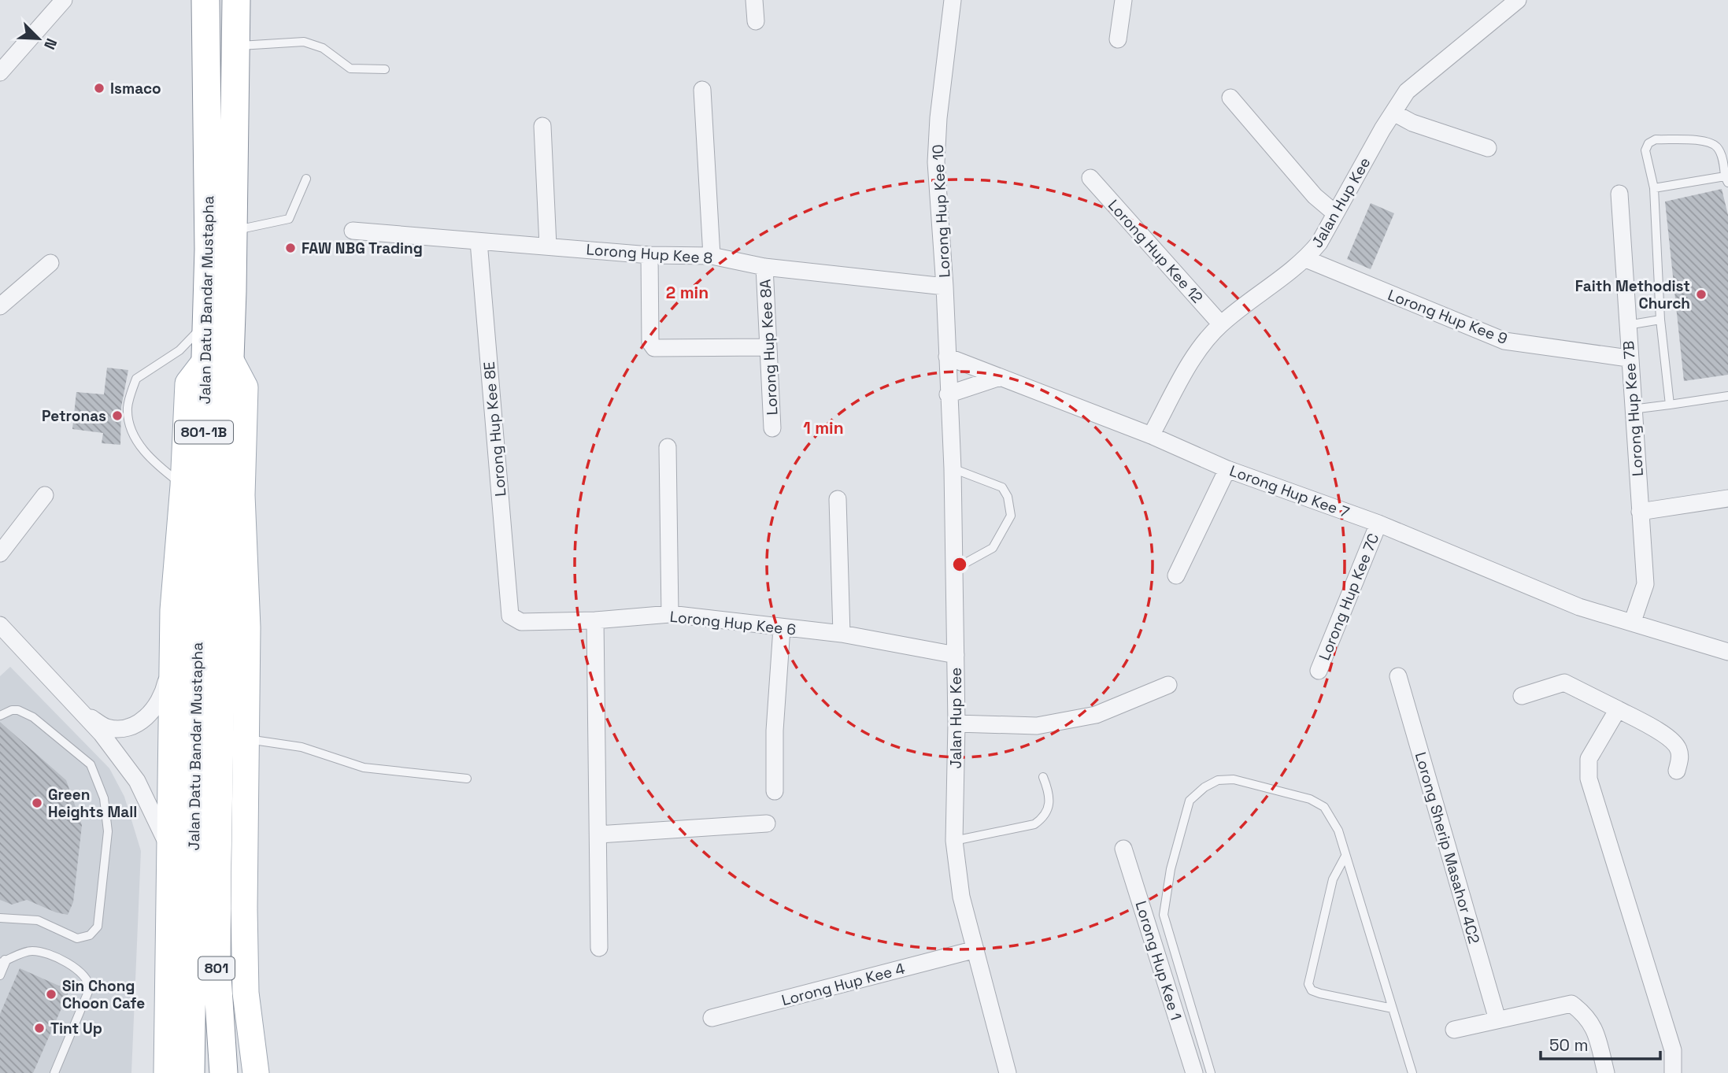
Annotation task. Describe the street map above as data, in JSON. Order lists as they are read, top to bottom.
{
  "streets": {
    "highway": ["Jalan Datu Bandar Mustapha", "801"],
    "street": [
      "Jalan Hup Kee",
      "Lorong Hup Kee 10",
      "Lorong Hup Kee 12",
      "Lorong Hup Kee 8",
      "Lorong Hup Kee 9",
      "Lorong Hup Kee 8A",
      "Lorong Hup Kee 7B",
      "Lorong Hup Kee 8E",
      "Lorong Hup Kee 7",
      "Lorong Hup Kee 7C",
      "Lorong Hup Kee 6",
      "Lorong Sherip Masahor 4C2",
      "Lorong Hup Kee 1",
      "Lorong Hup Kee 4"
    ]
  },
  "crossings": [
    ["Jalan Hup Kee", "Lorong Hup Kee 10"],
    ["Jalan Hup Kee", "Lorong Hup Kee 12"],
    ["Jalan Hup Kee", "Lorong Hup Kee 9"],
    ["Jalan Hup Kee", "Lorong Hup Kee 7"],
    ["Jalan Hup Kee", "Lorong Hup Kee 6"],
    ["Jalan Hup Kee", "Lorong Hup Kee 4"],
    ["Lorong Hup Kee 10", "Lorong Hup Kee 8"],
    ["Lorong Hup Kee 10", "Lorong Hup Kee 7"],
    ["Lorong Hup Kee 8", "Lorong Hup Kee 8A"],
    ["Lorong Hup Kee 8", "Lorong Hup Kee 8E"],
    ["Jalan Datu Bandar Mustapha", "801"],
    ["Lorong Hup Kee 9", "Lorong Hup Kee 7B"],
    ["Lorong Hup Kee 7B", "Lorong Hup Kee 7"],
    ["Lorong Hup Kee 8E", "Lorong Hup Kee 6"],
    ["Lorong Hup Kee 7", "Lorong Hup Kee 7C"]
  ],
  "places": [
    "Ismaco",
    "FAW NBG Trading",
    "Faith Methodist Church",
    "Petronas",
    "Green Heights Mall",
    "Sin Chong Choon Cafe",
    "Tint Up"
  ],
  "scale_bar": "50 m",
  "north": "bottom right",
  "rings": ["2 min", "1 min"]
}
